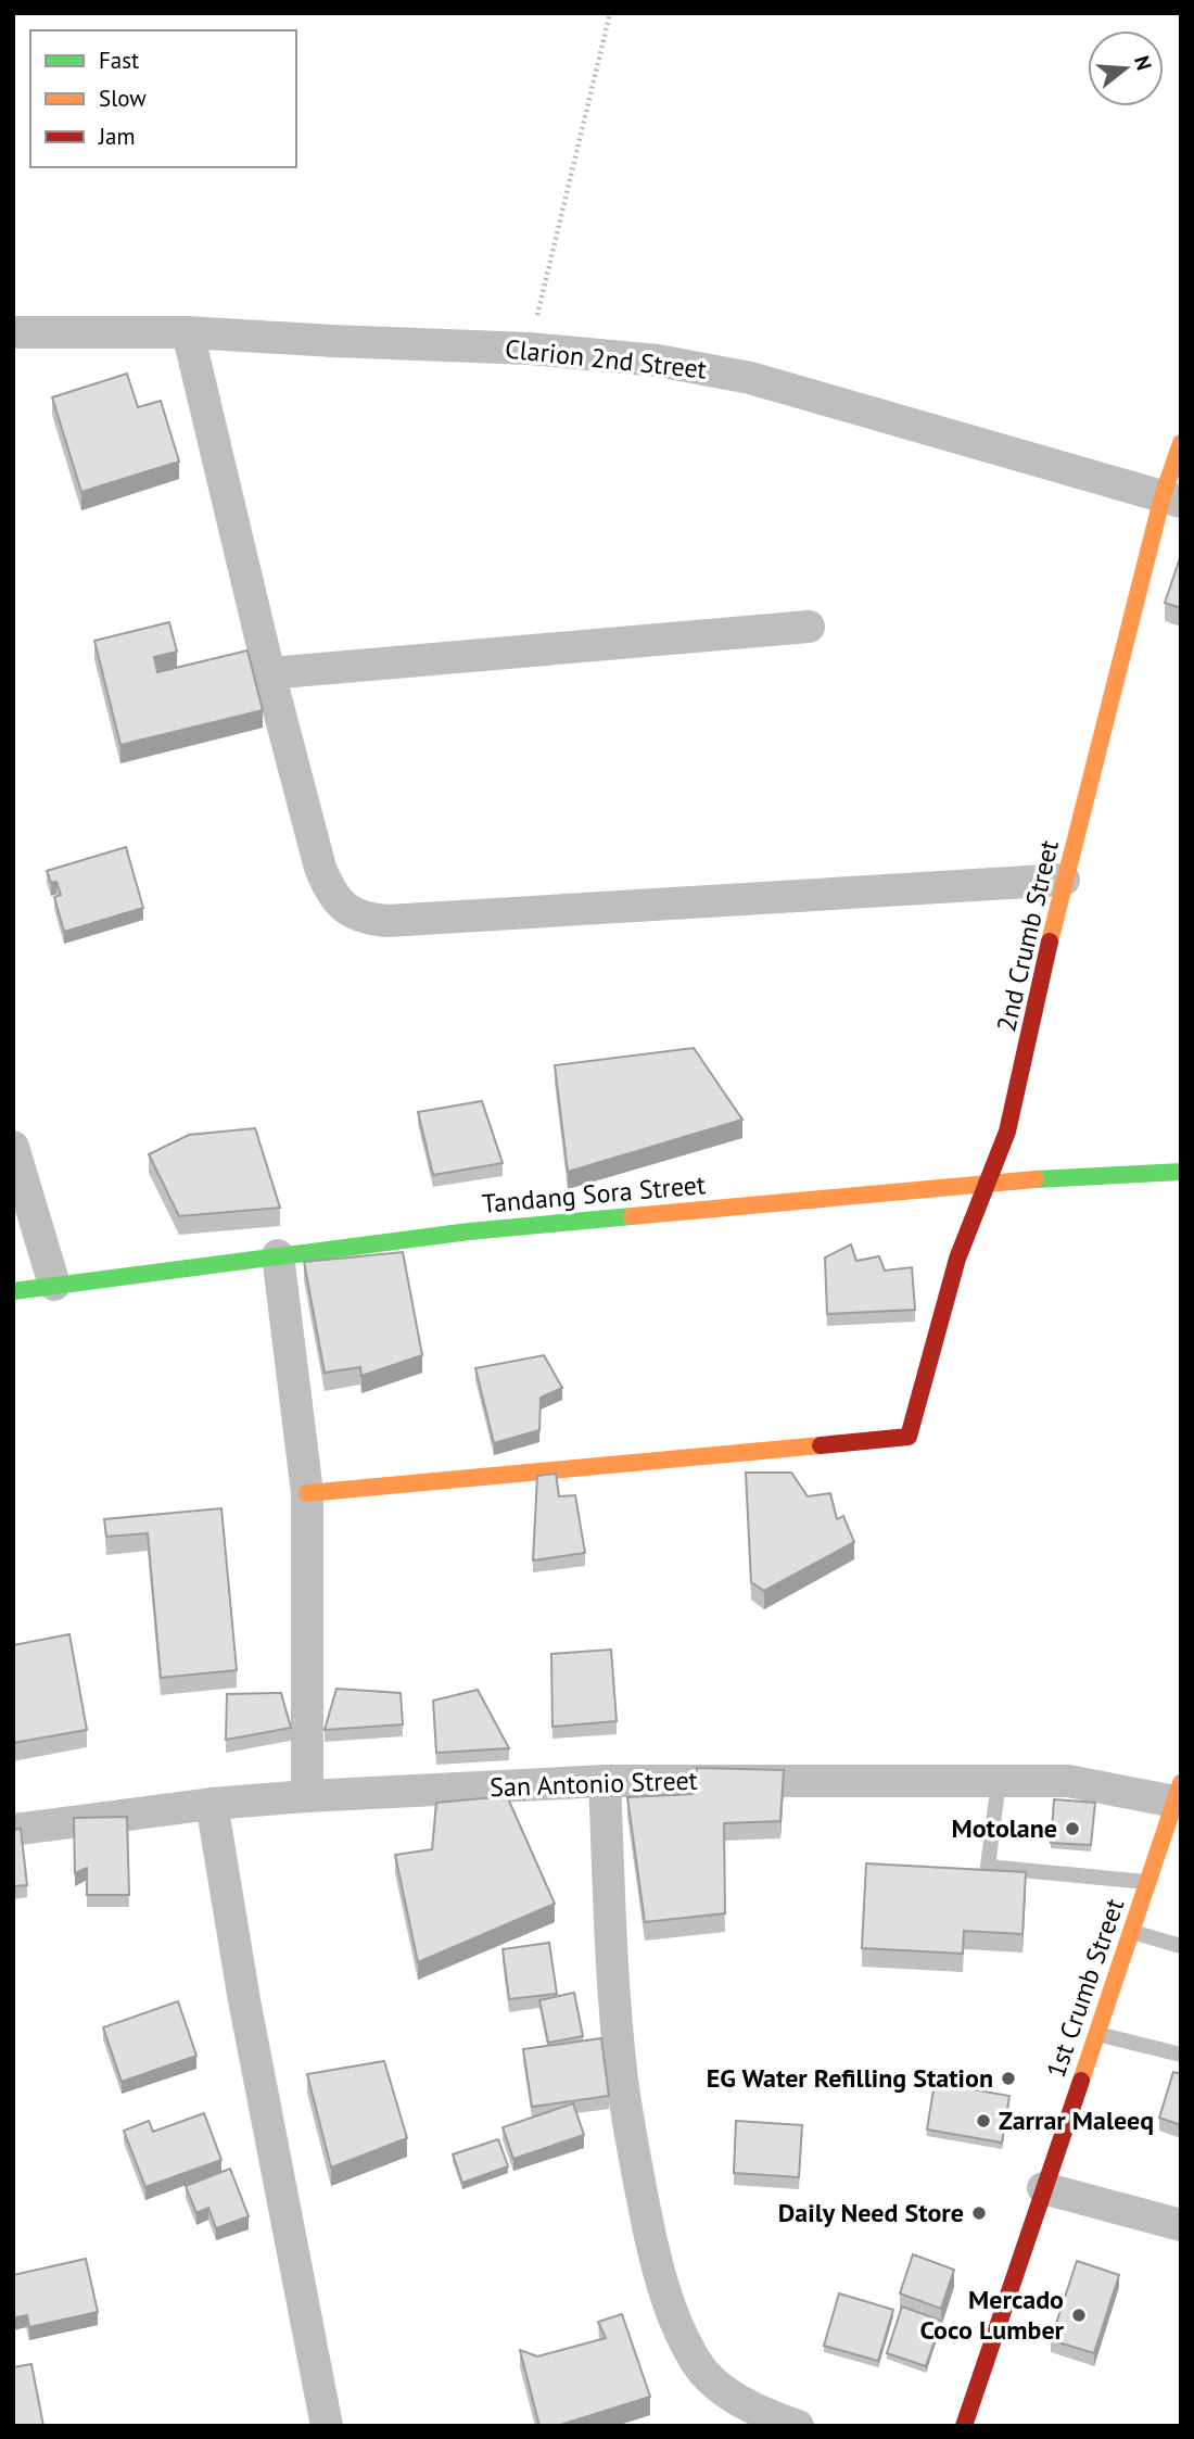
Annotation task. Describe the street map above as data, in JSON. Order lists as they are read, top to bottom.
{
  "streets": {
    "street": [
      "Clarion 2nd Street",
      "2nd Crumb Street",
      "Tandang Sora Street",
      "San Antonio Street",
      "1st Crumb Street"
    ]
  },
  "crossings": [
    ["Clarion 2nd Street", "2nd Crumb Street"],
    ["2nd Crumb Street", "Tandang Sora Street"],
    ["San Antonio Street", "1st Crumb Street"]
  ],
  "places": [
    "Motolane",
    "EG Water Refilling Station",
    "Zarrar Maleeq",
    "Daily Need Store",
    "Mercado Coco Lumber"
  ],
  "legend": ["Fast", "Slow", "Jam"],
  "north": "right"
}
